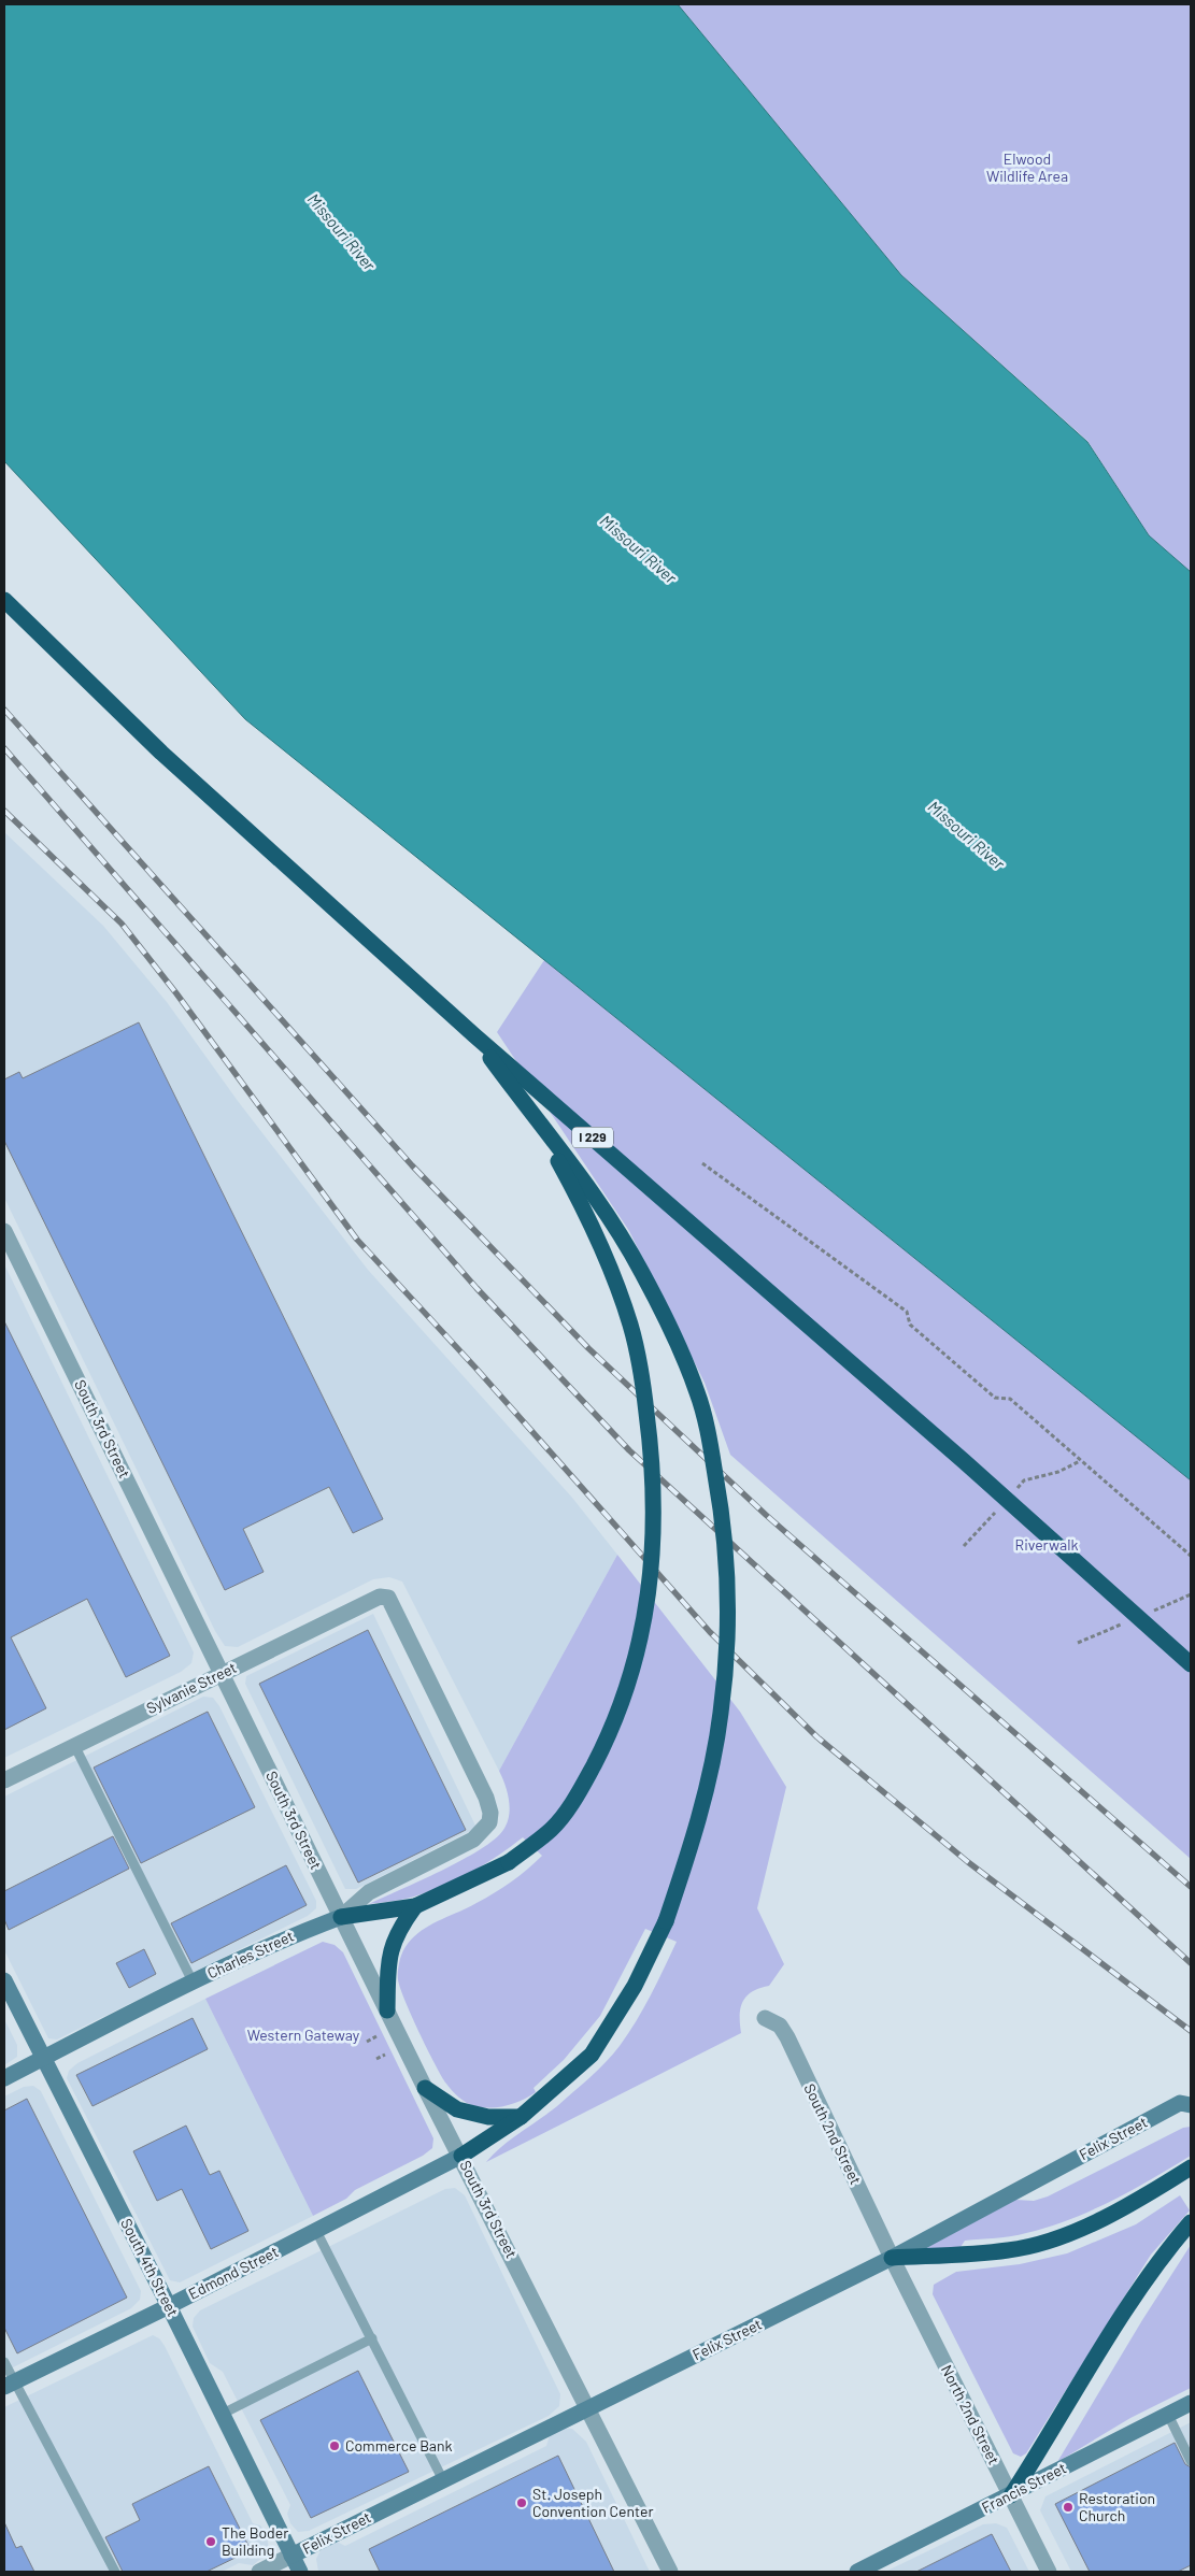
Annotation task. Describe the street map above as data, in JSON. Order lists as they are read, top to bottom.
{
  "streets": {
    "highway": ["I 229"],
    "main road": [
      "Charles Street",
      "Felix Street",
      "South 4th Street",
      "Edmond Street",
      "Francis Street"
    ],
    "street": [
      "South 3rd Street",
      "Sylvanie Street",
      "South 2nd Street",
      "North 2nd Street"
    ]
  },
  "crossings": [
    ["South 3rd Street", "Sylvanie Street"],
    ["South 3rd Street", "Charles Street"],
    ["South 3rd Street", "Felix Street"],
    ["South 3rd Street", "Edmond Street"],
    ["Sylvanie Street", "Charles Street"],
    ["Charles Street", "South 4th Street"],
    ["South 2nd Street", "Felix Street"],
    ["South 2nd Street", "North 2nd Street"],
    ["Felix Street", "South 4th Street"],
    ["Felix Street", "North 2nd Street"],
    ["South 4th Street", "Edmond Street"],
    ["North 2nd Street", "Francis Street"]
  ],
  "water": ["Missouri River"],
  "parks": ["Elwood Wildlife Area", "Riverwalk", "Western Gateway"],
  "places": [
    "Commerce Bank",
    "St. Joseph Convention Center",
    "Restoration Church",
    "The Boder Building"
  ]
}
